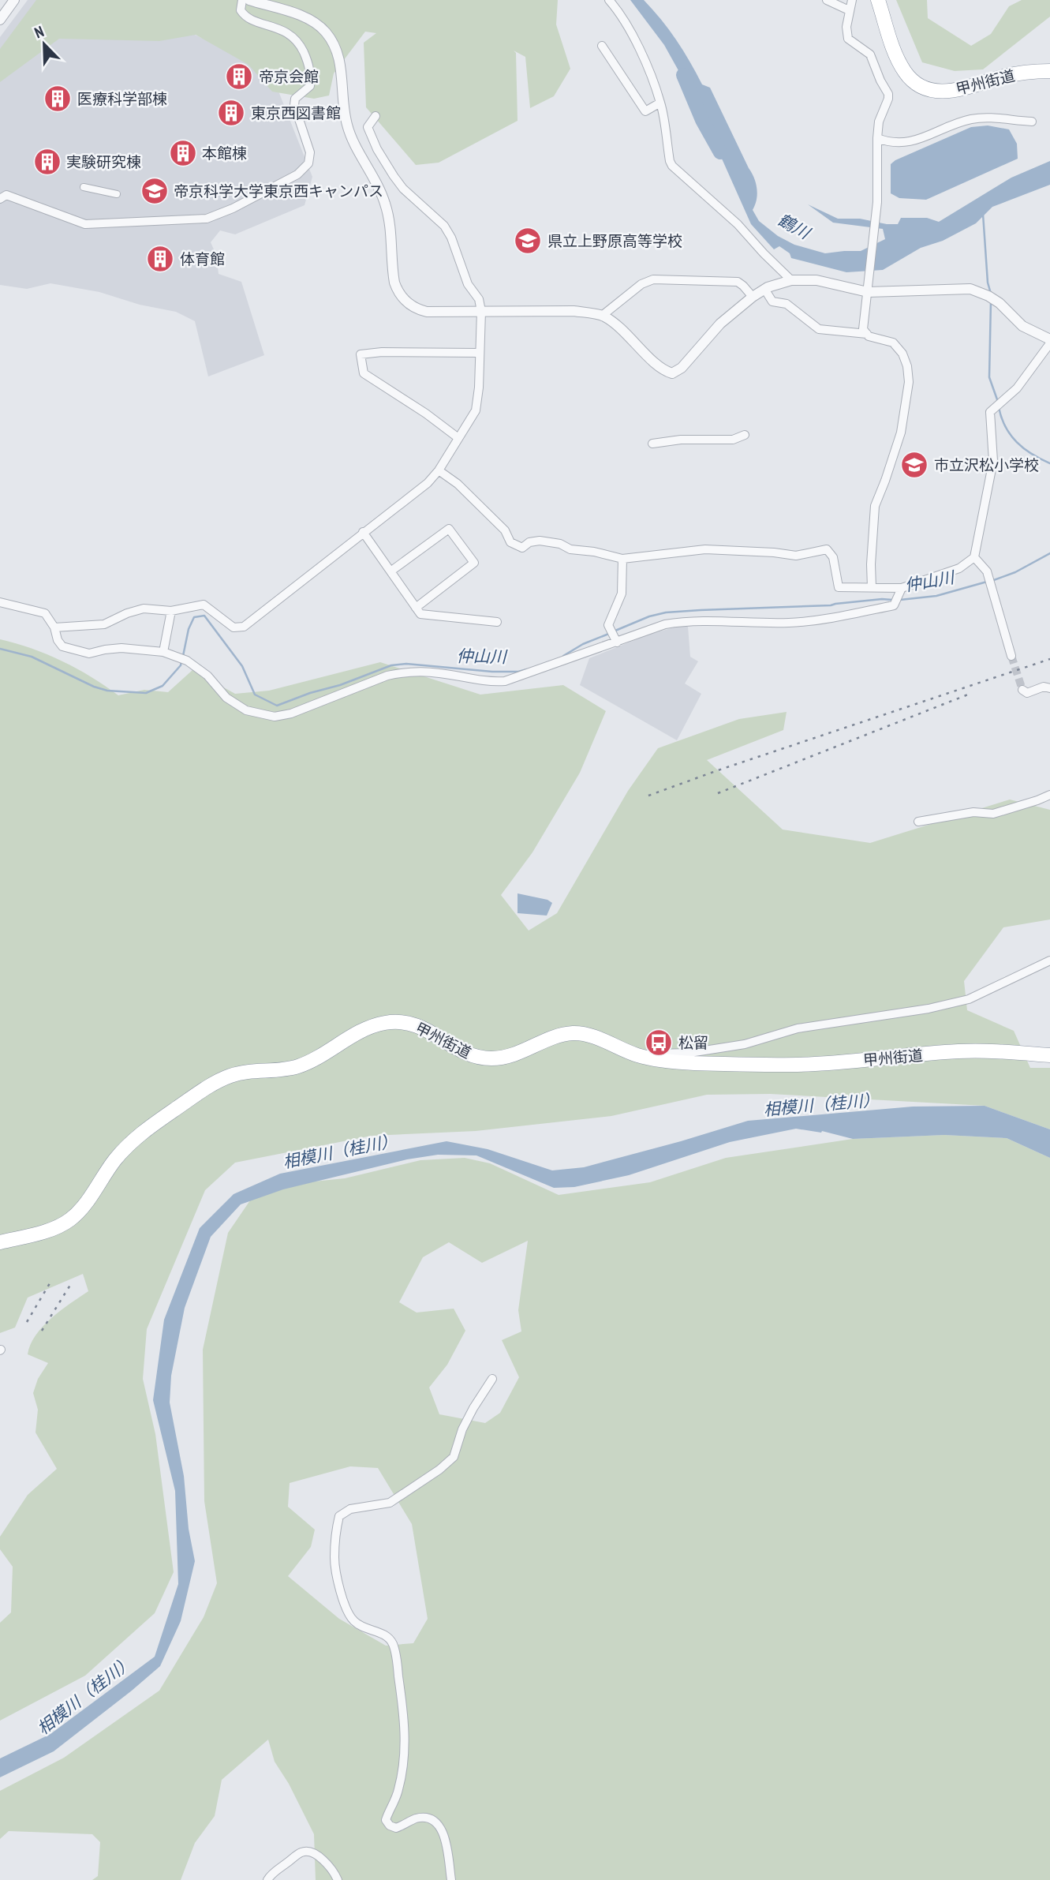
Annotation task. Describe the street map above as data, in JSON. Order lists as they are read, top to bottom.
{
  "streets": {
    "highway": ["甲州街道"]
  },
  "water": ["鶴川", "仲山川", "相模川（桂川）"],
  "places": {
    "building": [
      "帝京会館",
      "医療科学部棟",
      "東京西図書館",
      "本館棟",
      "実験研究棟",
      "体育館"
    ],
    "school or university": ["帝京科学大学東京西キャンパス", "県立上野原高等学校", "市立沢松小学校"],
    "bus stop": ["松留"]
  },
  "north": "top left"
}
